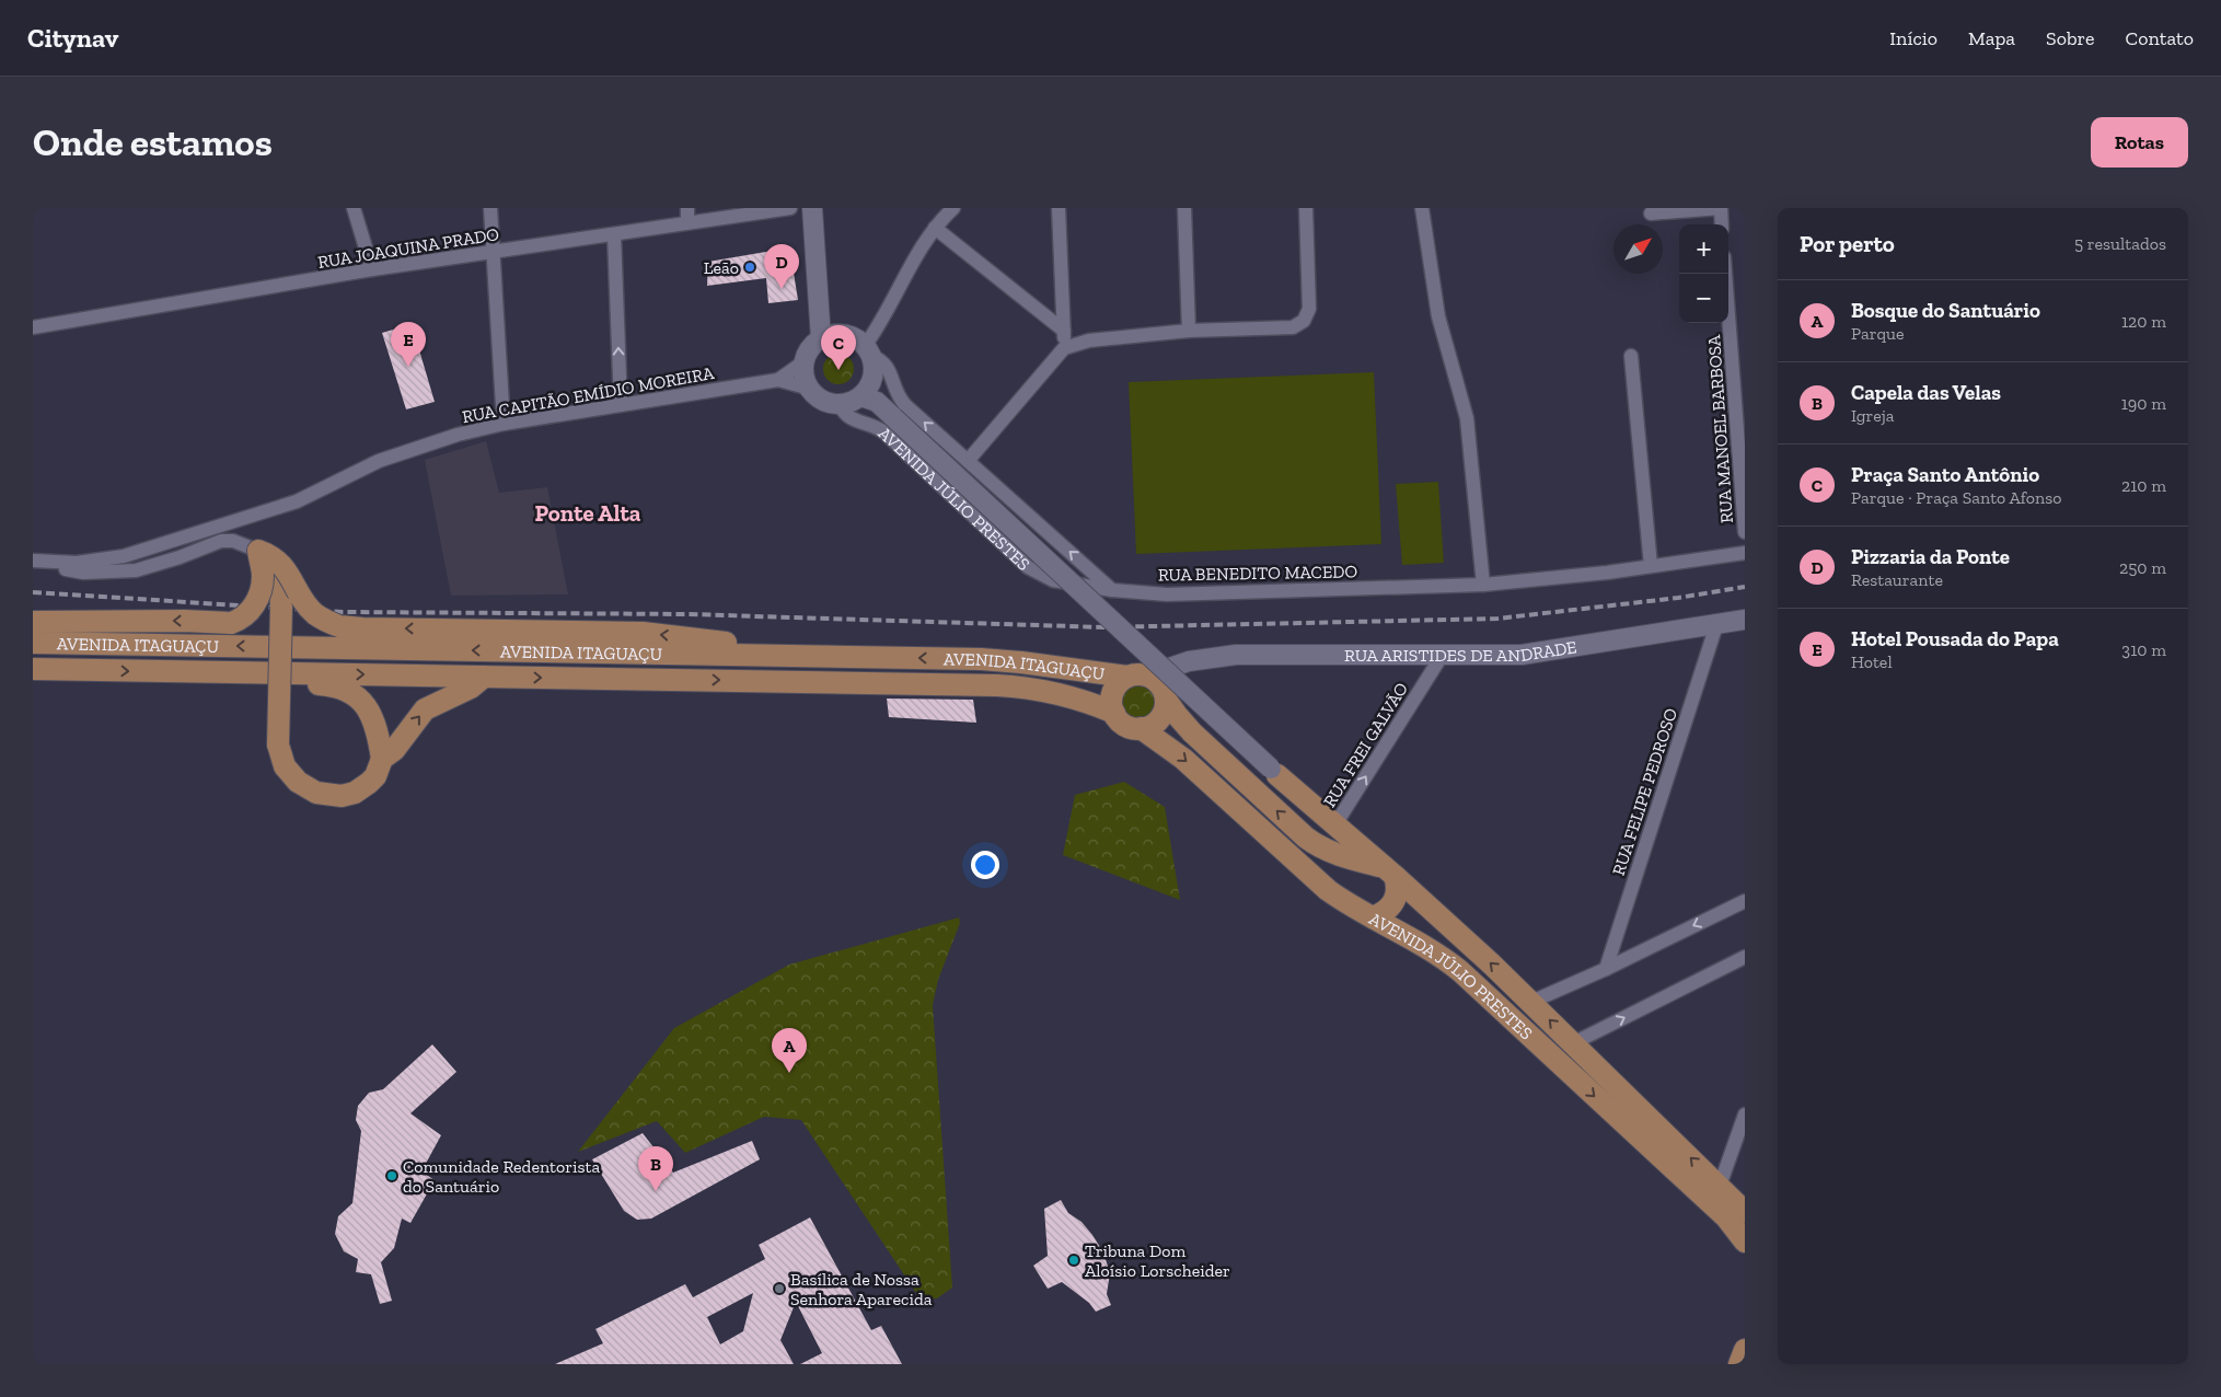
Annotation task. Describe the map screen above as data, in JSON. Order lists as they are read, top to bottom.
{
  "streets": {
    "main road": ["AVENIDA JÚLIO PRESTES", "AVENIDA ITAGUAÇU", "RUA ARISTIDES DE ANDRADE"],
    "street": [
      "RUA JOAQUINA PRADO",
      "RUA CAPITÃO EMÍDIO MOREIRA",
      "RUA MANOEL BARBOSA",
      "RUA BENEDITO MACEDO",
      "RUA FREI GALVÃO",
      "RUA FELIPE PEDROSO"
    ]
  },
  "crossings": [
    ["RUA CAPITÃO EMÍDIO MOREIRA", "AVENIDA JÚLIO PRESTES"],
    ["AVENIDA JÚLIO PRESTES", "RUA BENEDITO MACEDO"],
    ["AVENIDA JÚLIO PRESTES", "AVENIDA ITAGUAÇU"],
    ["AVENIDA JÚLIO PRESTES", "RUA ARISTIDES DE ANDRADE"],
    ["AVENIDA JÚLIO PRESTES", "RUA FREI GALVÃO"],
    ["AVENIDA ITAGUAÇU", "RUA ARISTIDES DE ANDRADE"],
    ["RUA ARISTIDES DE ANDRADE", "RUA FREI GALVÃO"],
    ["RUA ARISTIDES DE ANDRADE", "RUA FELIPE PEDROSO"]
  ],
  "one_way": ["RUA FREI GALVÃO"],
  "districts": ["Ponte Alta"],
  "places": [
    "Leão",
    "Comunidade Redentorista do Santuário",
    "Tribuna Dom Aloísio Lorscheider",
    "Basílica de Nossa Senhora Aparecida"
  ],
  "north": "top right",
  "page": {
    "header": "Citynav",
    "nav": [
      "Início",
      "Mapa",
      "Sobre",
      "Contato"
    ],
    "buttons": "Rotas",
    "title": "Onde estamos",
    "heading": ["Por perto", "5 resultados"],
    "map_buttons": ["+", "−"],
    "pins": [
      "D",
      "E",
      "C",
      "A",
      "B"
    ],
    "list": [
      {
        "mark": "A",
        "name": "Bosque do Santuário",
        "note": "Parque",
        "value": "120 m"
      },
      {
        "mark": "B",
        "name": "Capela das Velas",
        "note": "Igreja",
        "value": "190 m"
      },
      {
        "mark": "C",
        "name": "Praça Santo Antônio",
        "note": "Parque · Praça Santo Afonso",
        "value": "210 m"
      },
      {
        "mark": "D",
        "name": "Pizzaria da Ponte",
        "note": "Restaurante",
        "value": "250 m"
      },
      {
        "mark": "E",
        "name": "Hotel Pousada do Papa",
        "note": "Hotel",
        "value": "310 m"
      }
    ]
  }
}
